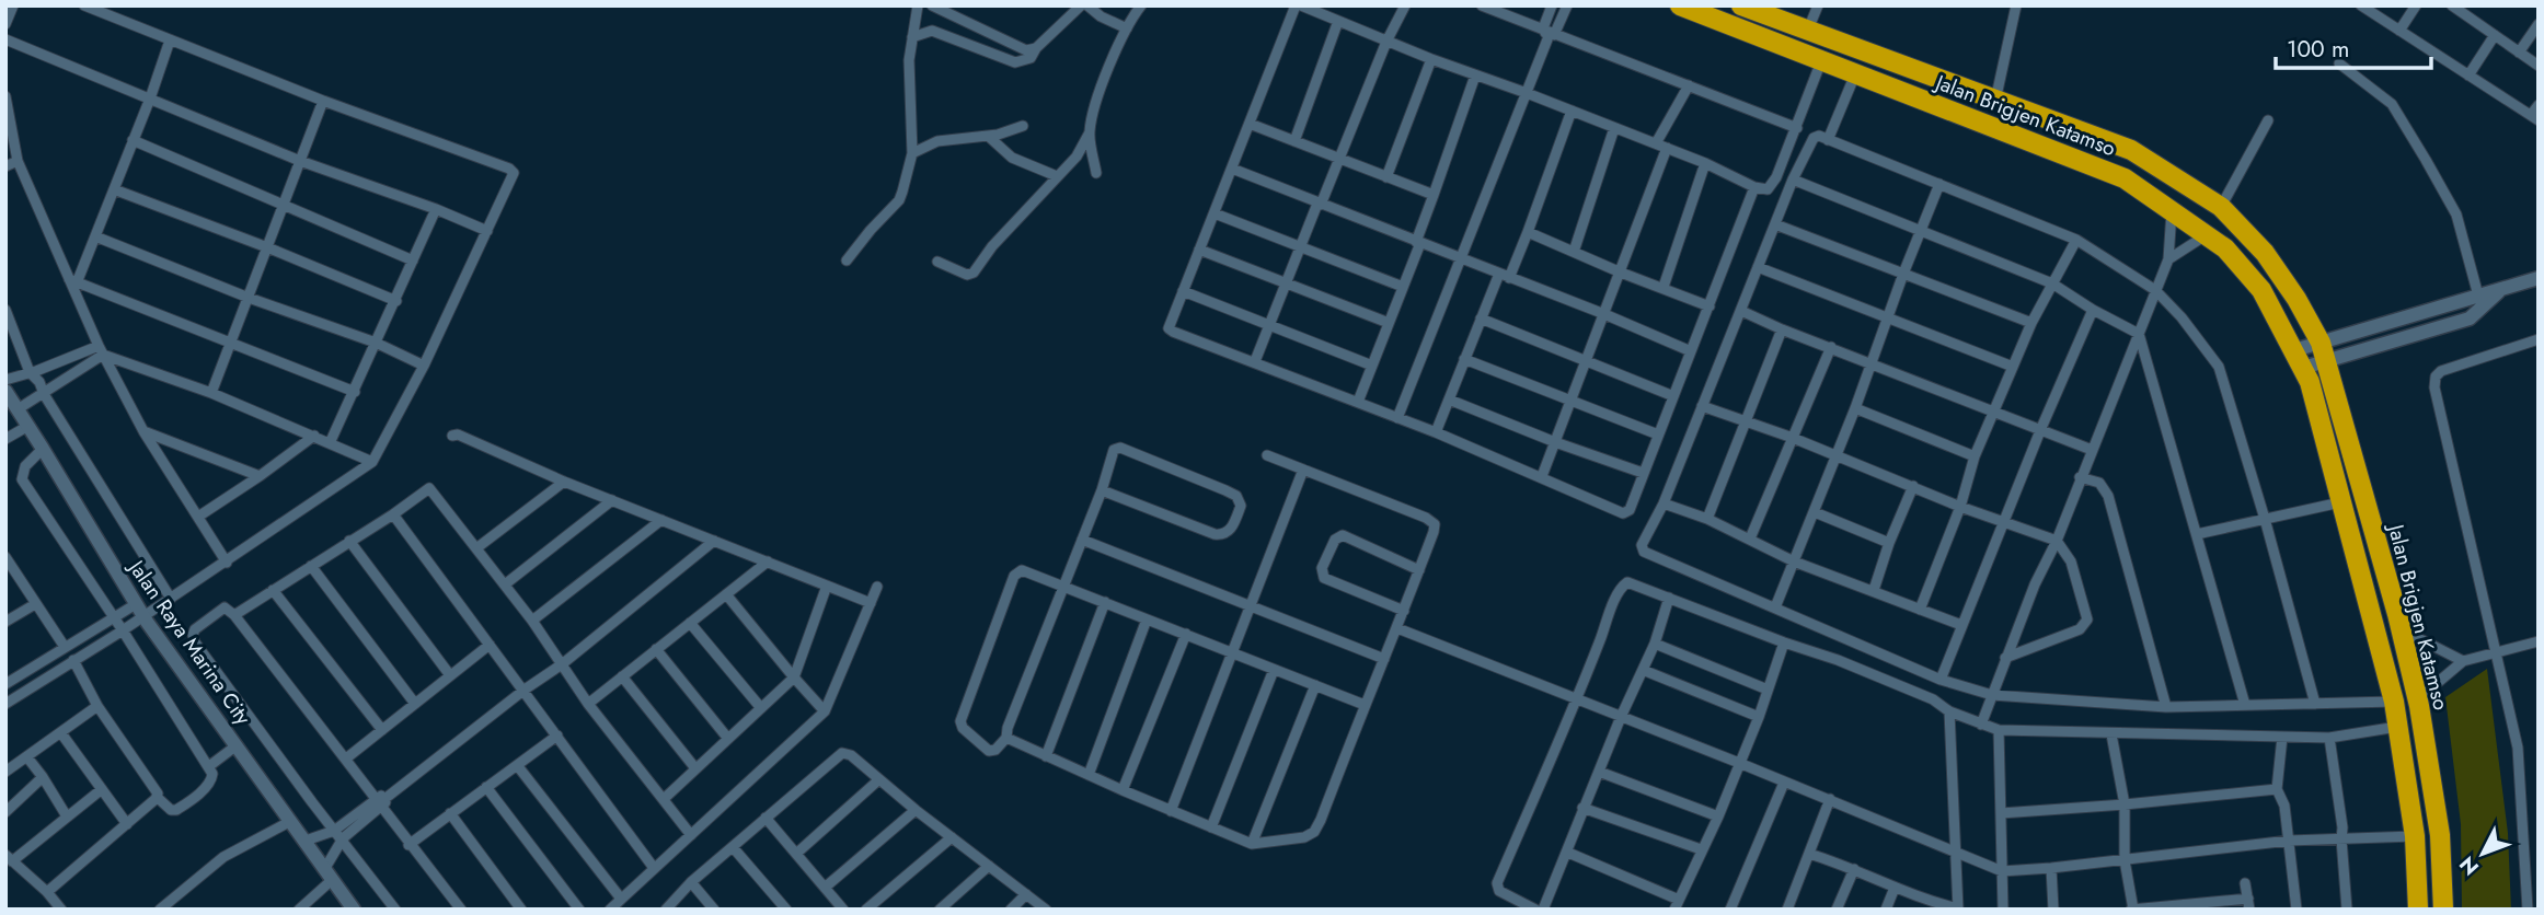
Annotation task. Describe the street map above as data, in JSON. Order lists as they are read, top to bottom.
{
  "streets": {
    "highway": ["Jalan Brigjen Katamso"],
    "main road": ["Jalan Raya Marina City"]
  },
  "scale_bar": "100 m",
  "north": "bottom left"
}
